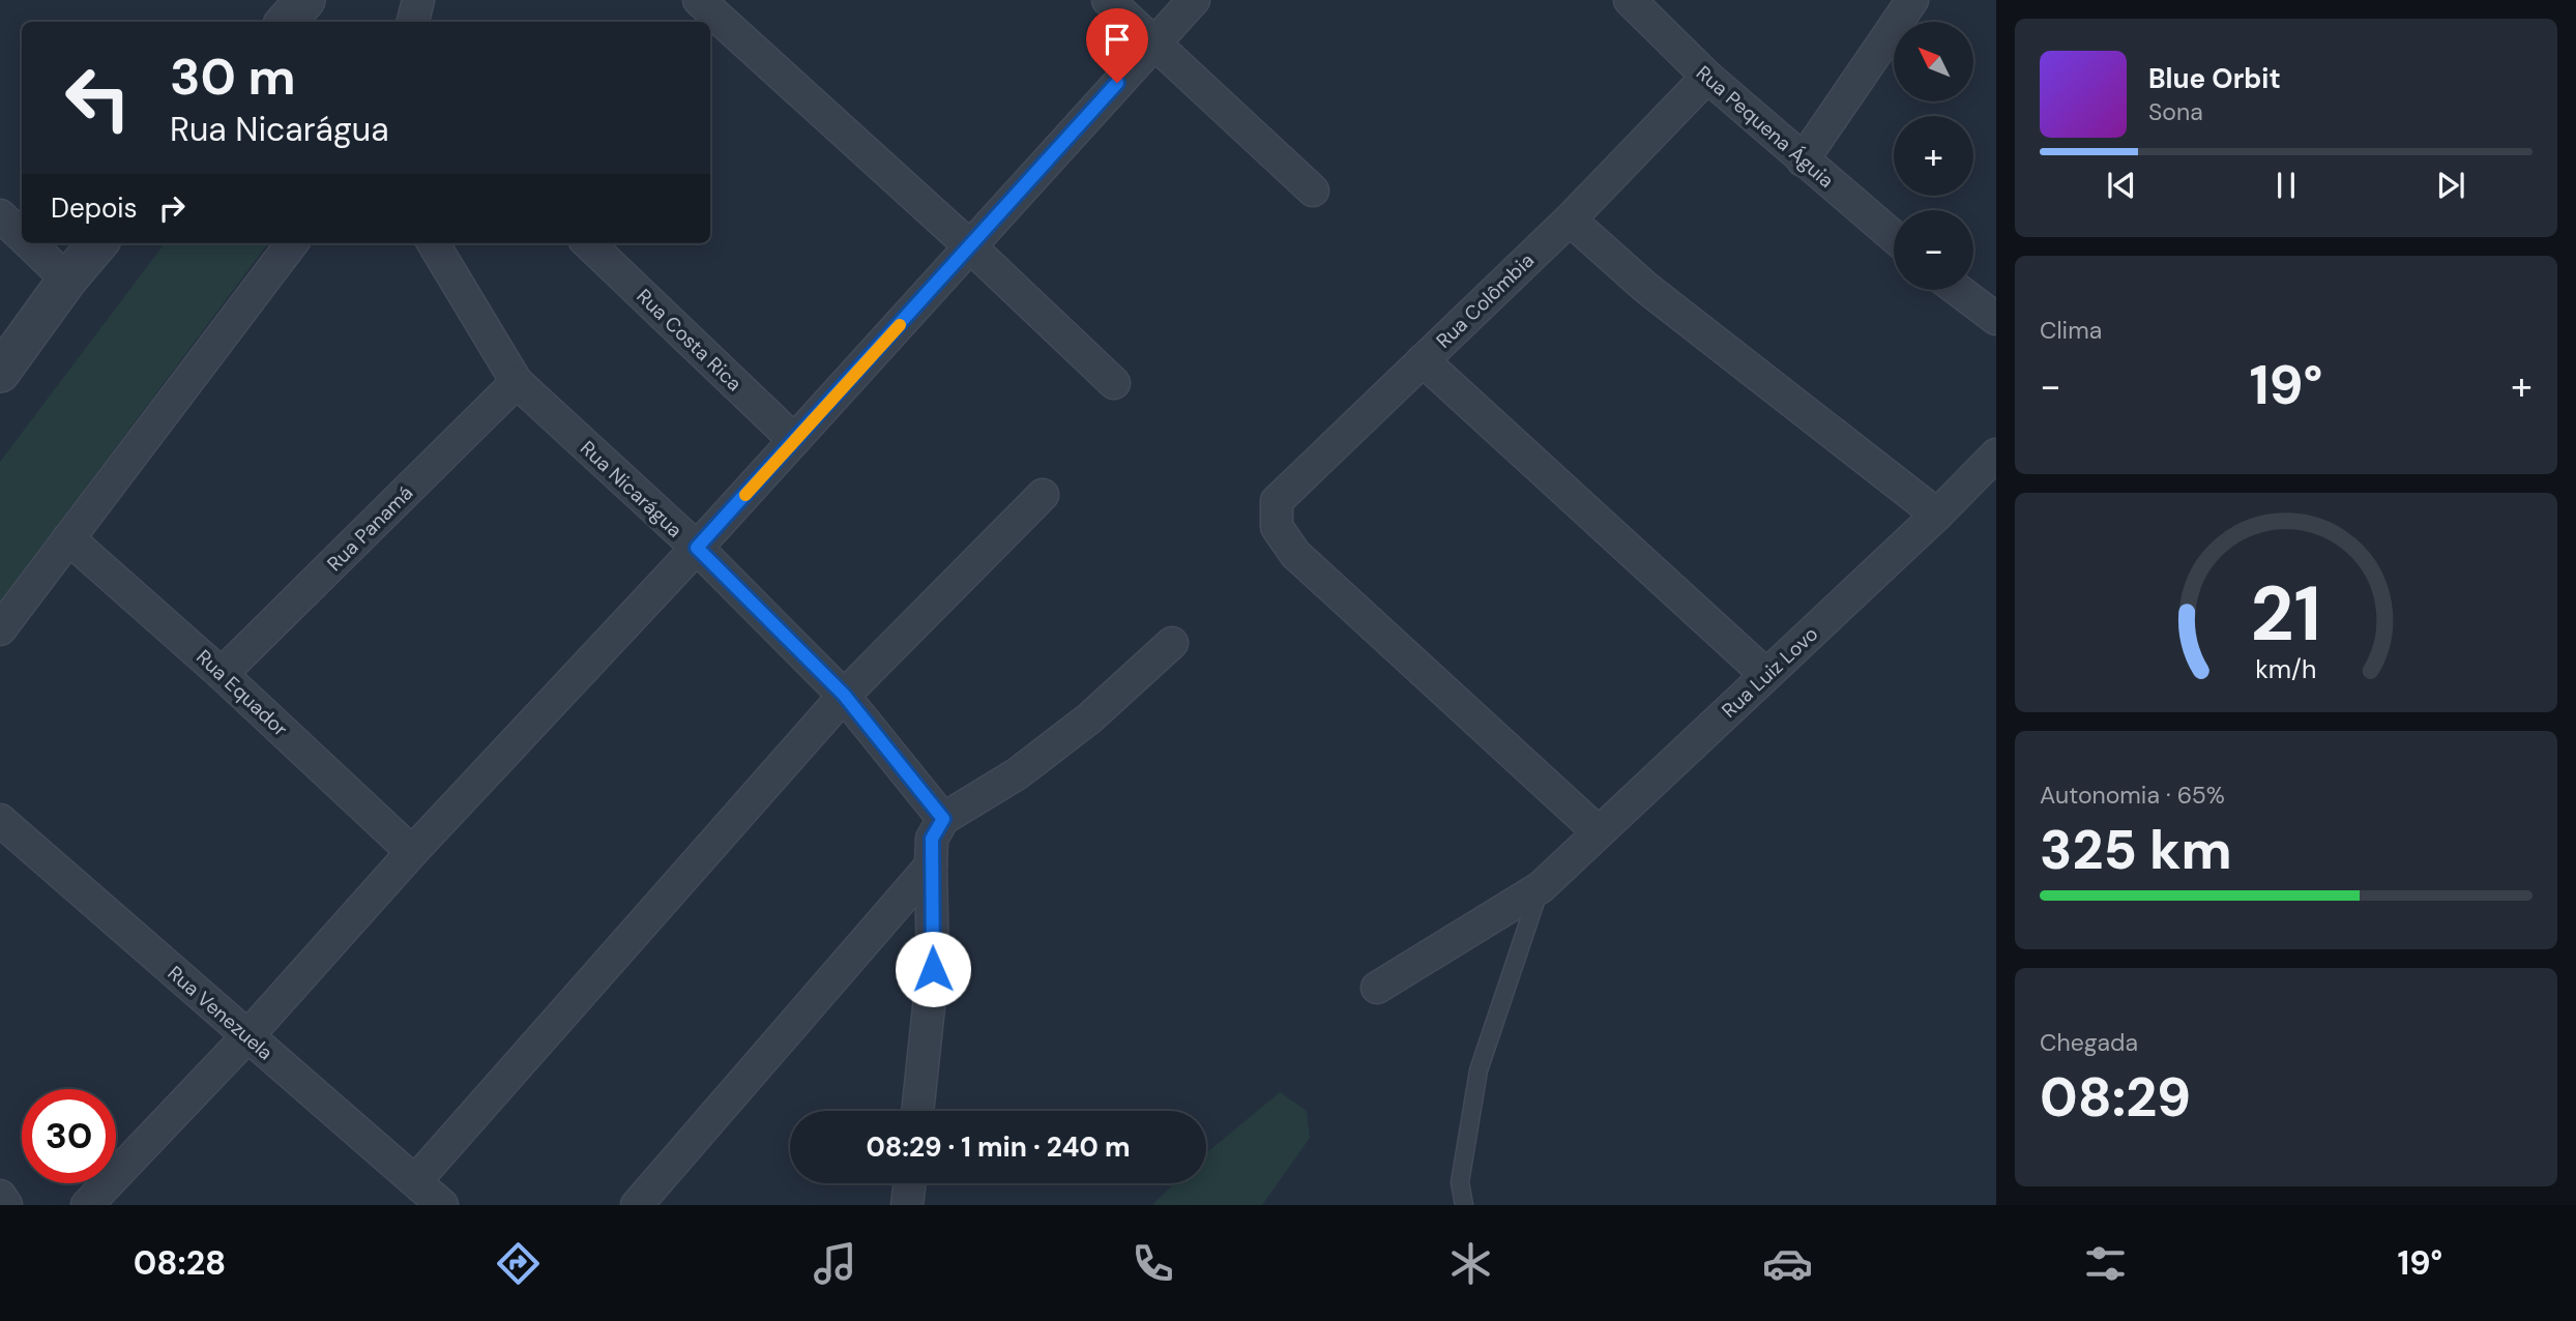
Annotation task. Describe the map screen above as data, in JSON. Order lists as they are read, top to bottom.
{
  "streets": {
    "street": [
      "Rua Pequena Águia",
      "Rua Colômbia",
      "Rua Costa Rica",
      "Rua Nicarágua",
      "Rua Panamá",
      "Rua Luiz Lovo",
      "Rua Equador",
      "Rua Venezuela"
    ]
  },
  "crossings": [
    ["Rua Pequena Águia", "Rua Colômbia"],
    ["Rua Colômbia", "Rua Luiz Lovo"],
    ["Rua Nicarágua", "Rua Panamá"],
    ["Rua Panamá", "Rua Equador"]
  ],
  "north": "top left",
  "page": {
    "map_buttons": ["+", "−"],
    "turn": ["30 m", "Rua Nicarágua"],
    "song": ["Blue Orbit", "Sona"],
    "then": "Depois",
    "tile": [
      "Clima",
      ["Autonomia · 65%", "325 km"],
      ["Chegada", "08:29"]
    ],
    "heat": ["−", "19°", "+"],
    "limit": "30",
    "trip": "08:29 · 1 min · 240 m",
    "tabs": ["08:28", "19°"],
    "gauge": ["21", "km/h"]
  }
}
